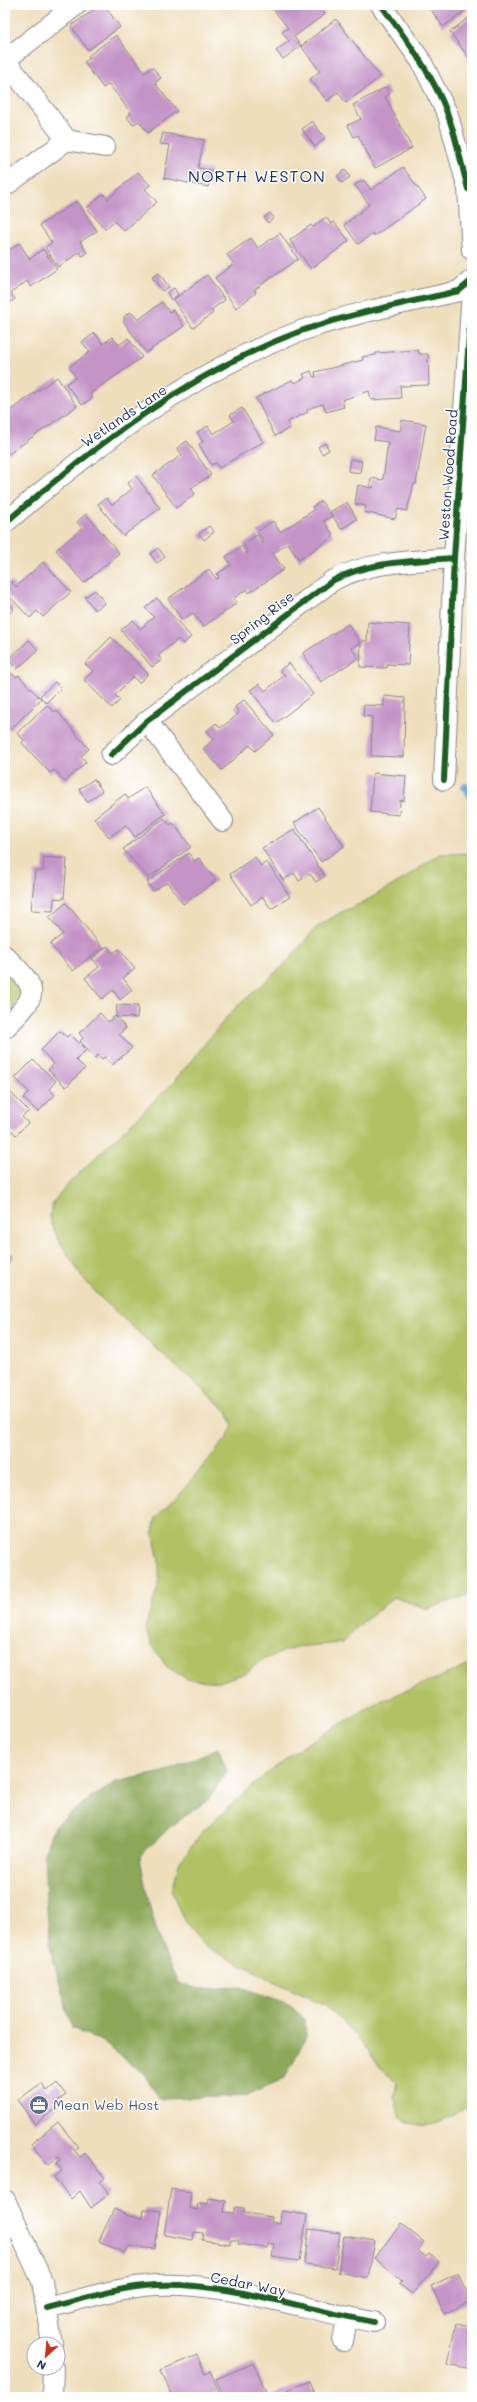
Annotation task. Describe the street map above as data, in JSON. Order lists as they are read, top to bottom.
{
  "streets": {
    "street": [
      "Wetlands Lane",
      "Weston Wood Road",
      "Spring Rise",
      "Cedar Way"
    ]
  },
  "crossings": [
    ["Weston Wood Road", "Spring Rise"]
  ],
  "districts": ["NORTH WESTON"],
  "places": {
    "office": ["Mean Web Host"]
  },
  "north": "bottom left"
}
